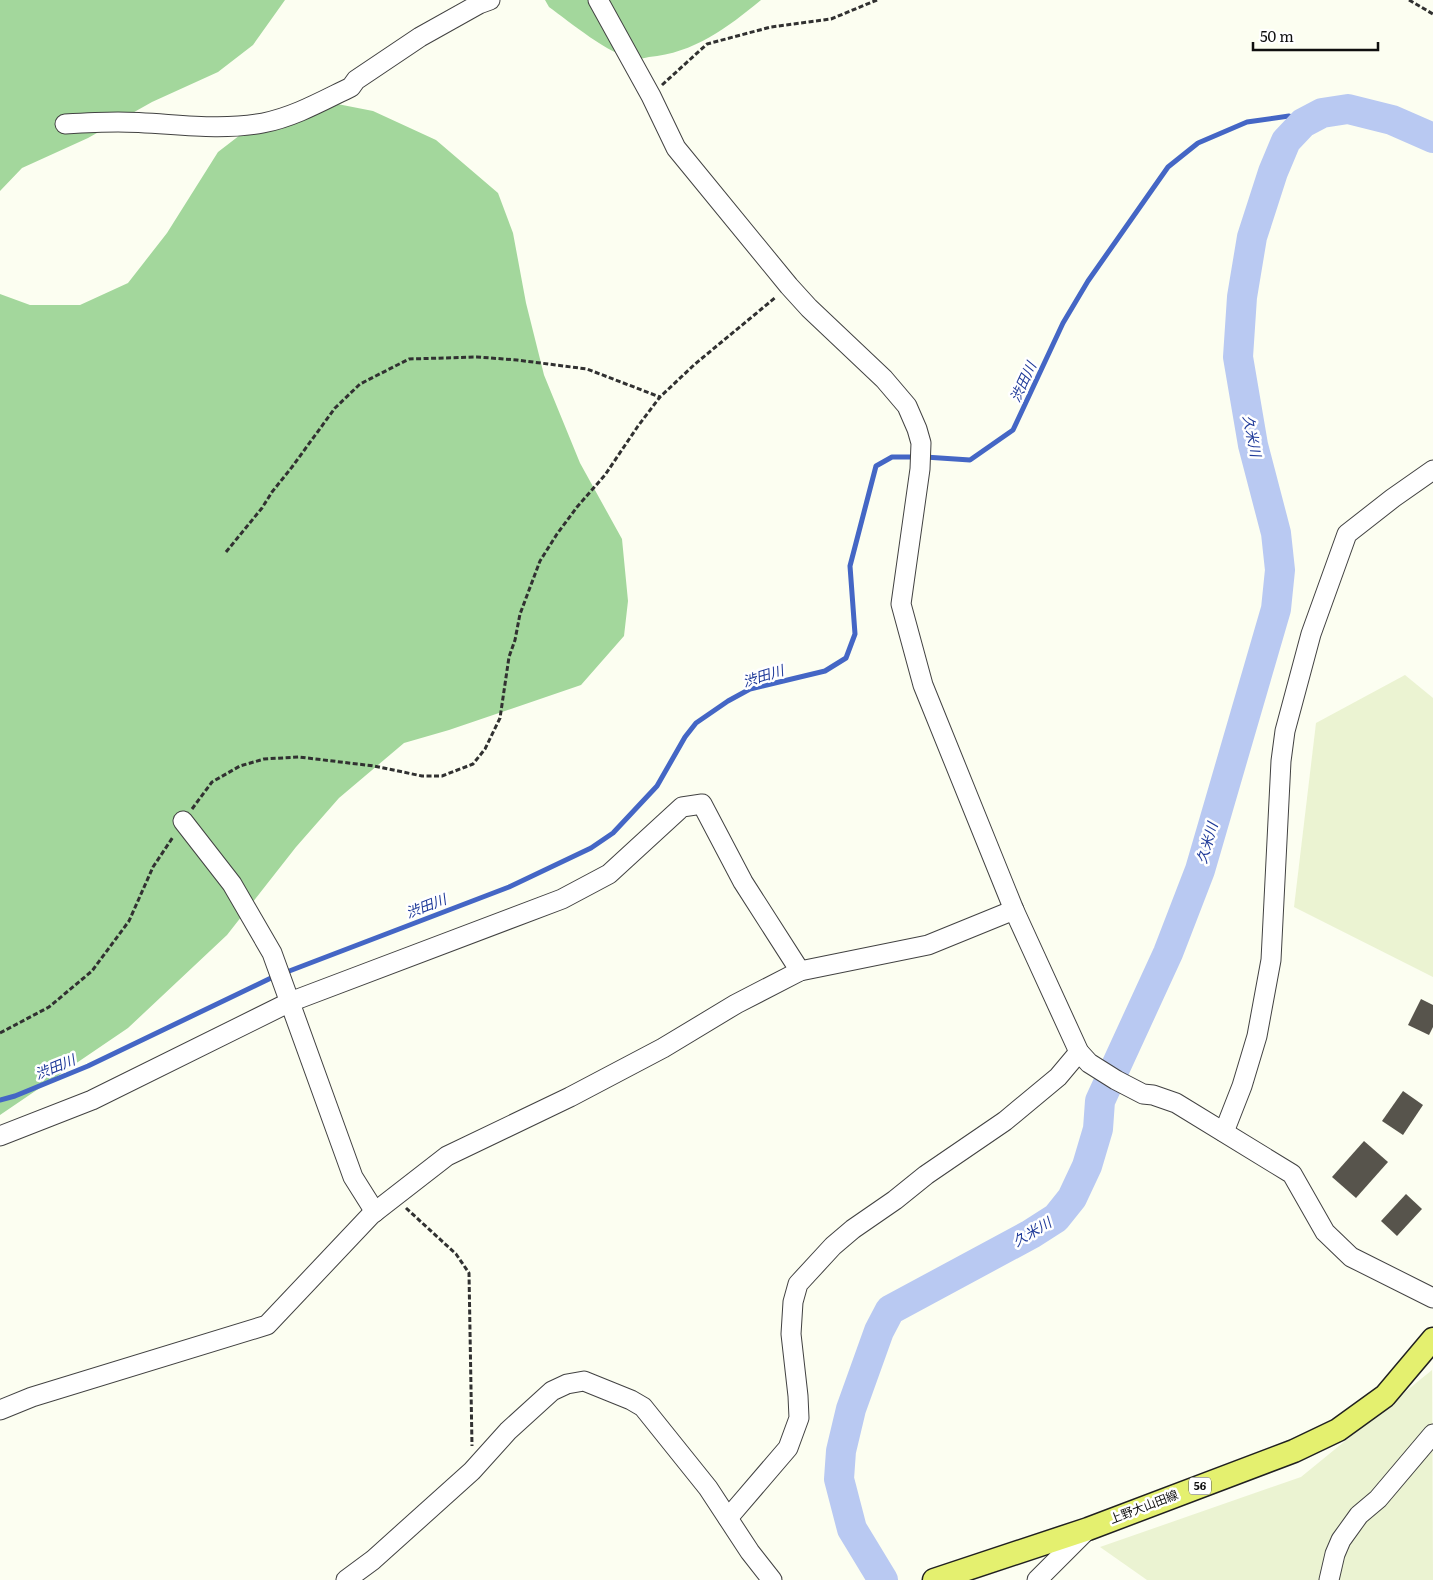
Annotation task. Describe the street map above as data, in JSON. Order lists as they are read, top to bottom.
{
  "streets": {
    "main road": ["56", "上野大山田線"]
  },
  "water": ["渋田川", "久米川"],
  "scale_bar": "50 m"
}
